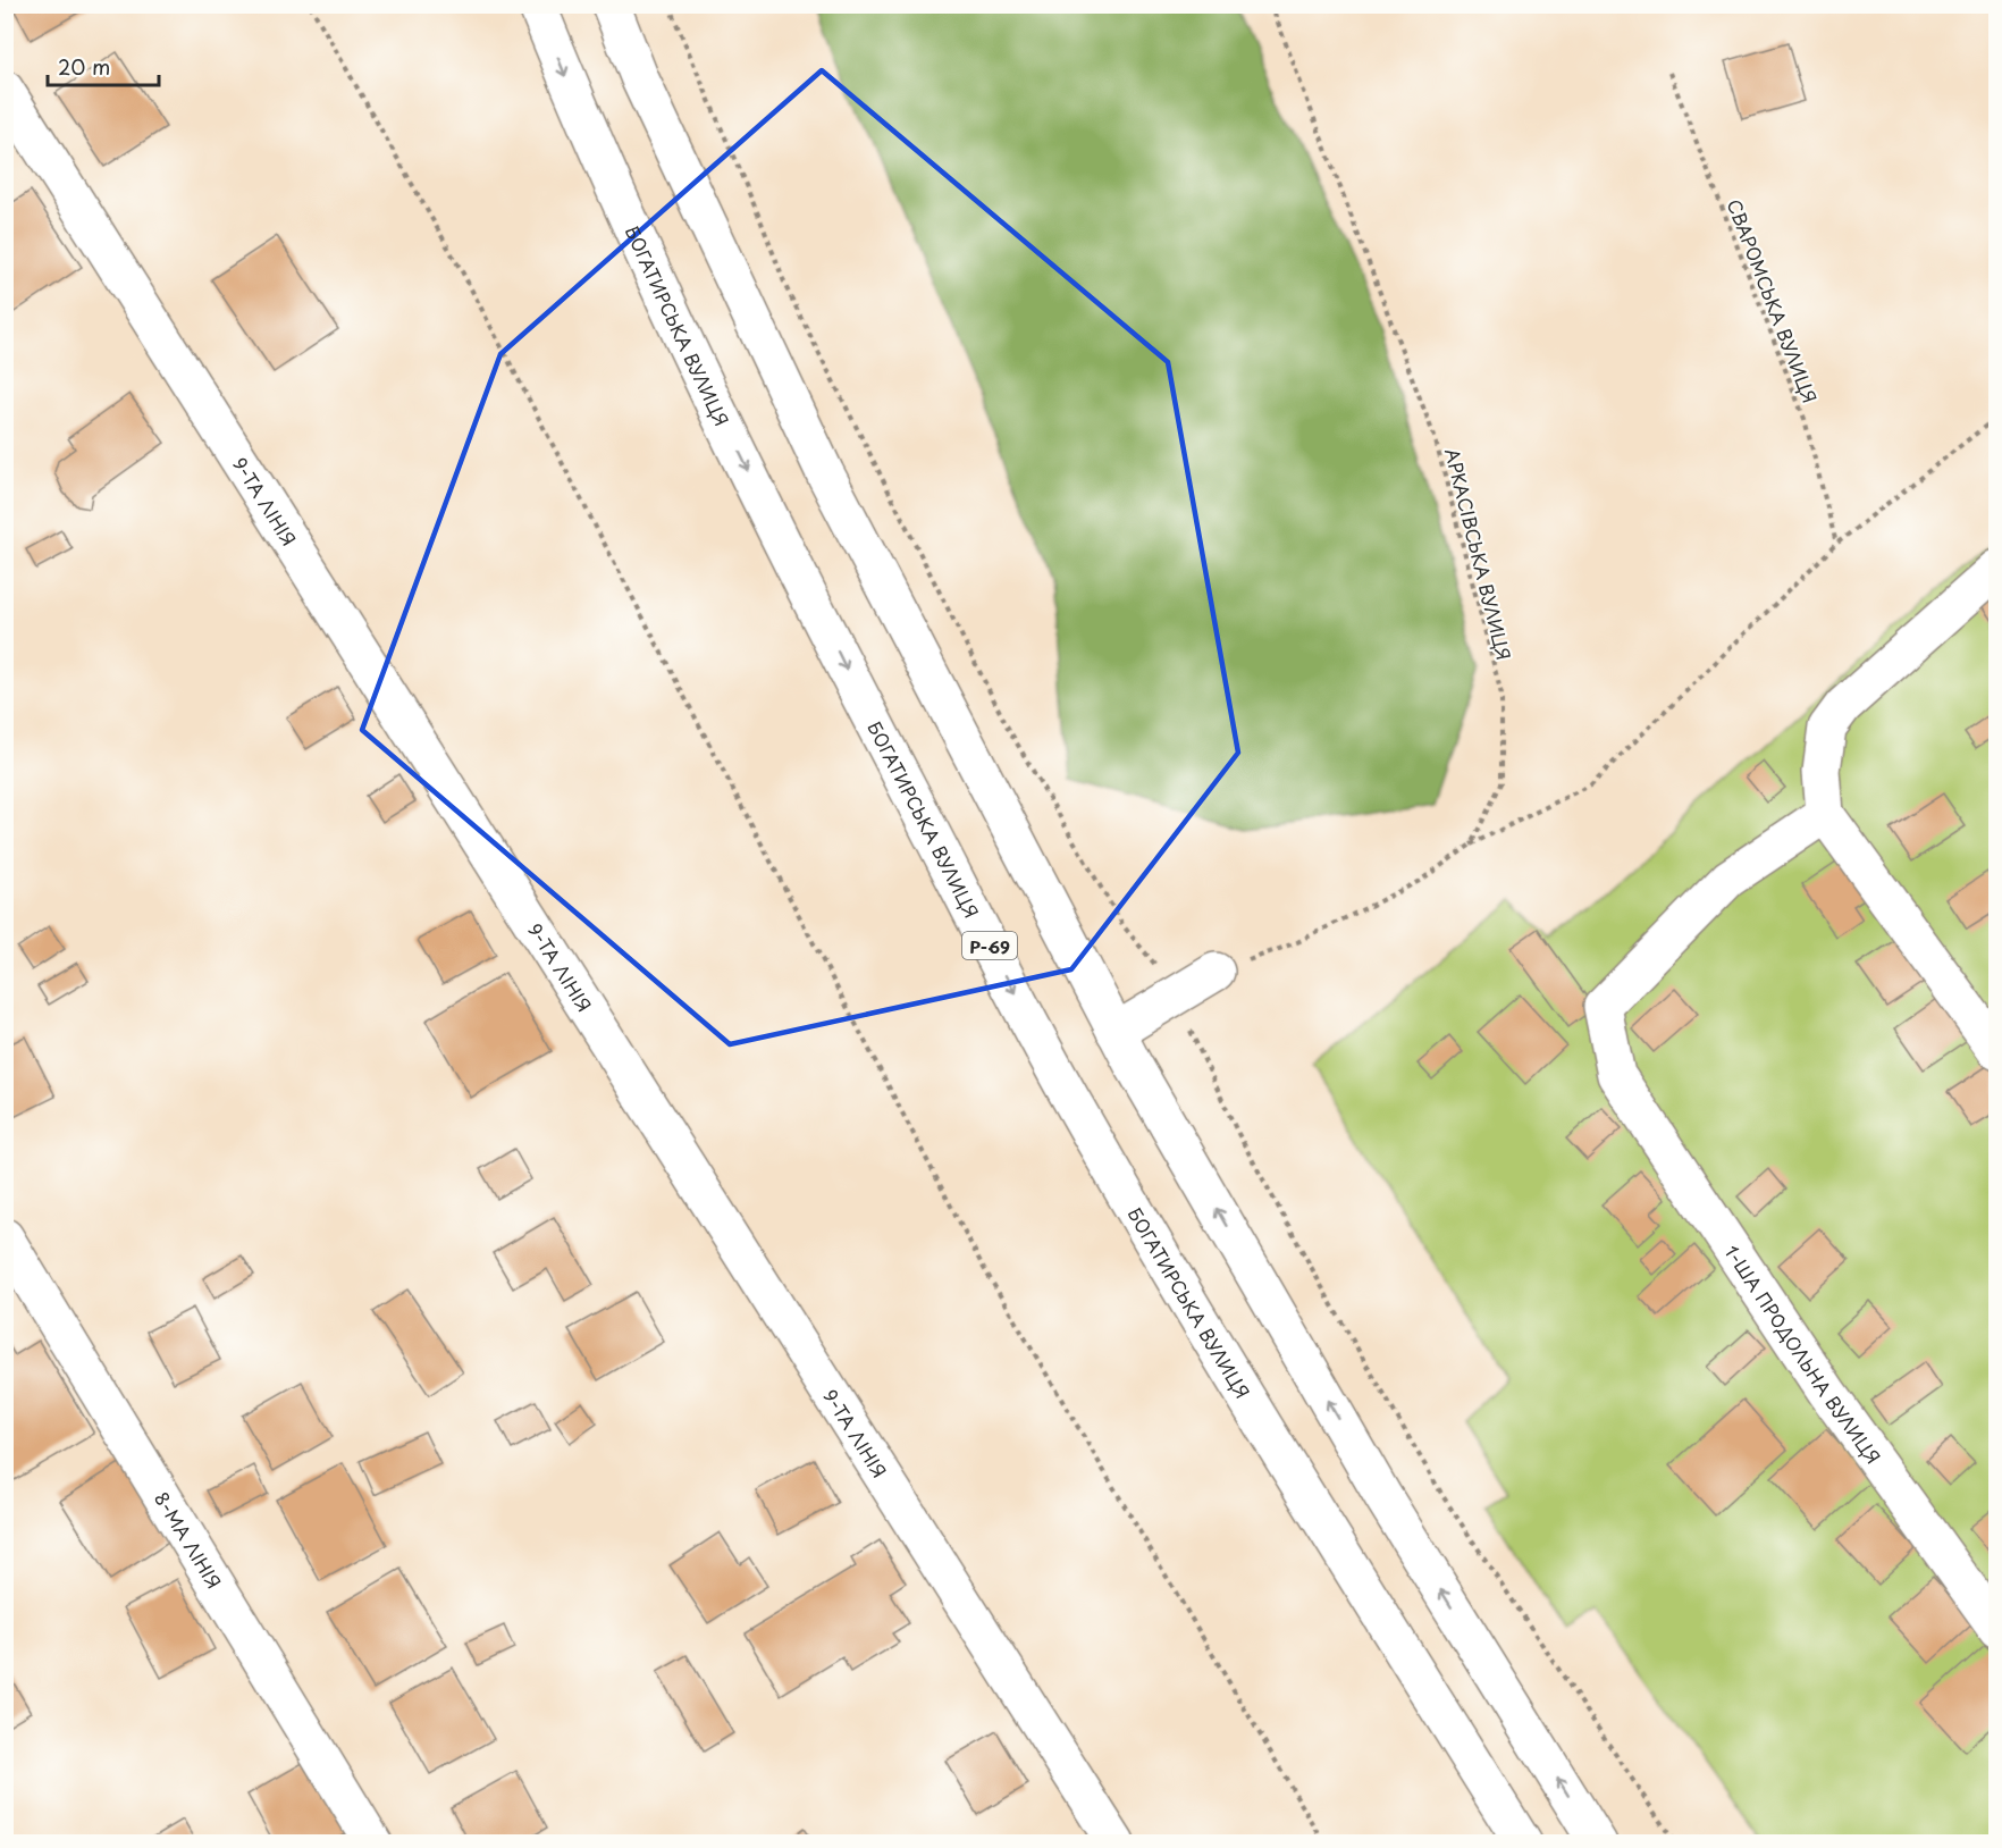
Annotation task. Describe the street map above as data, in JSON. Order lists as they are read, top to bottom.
{
  "streets": {
    "street": [
      "БОГАТИРСЬКА ВУЛИЦЯ",
      "9-ТА ЛІНІЯ",
      "Р-69",
      "1-ША ПРОДОЛЬНА ВУЛИЦЯ",
      "8-МА ЛІНІЯ"
    ],
    "path": ["СВАРОМСЬКА ВУЛИЦЯ", "АРКАСІВСЬКА ВУЛИЦЯ"]
  },
  "scale_bar": "20 m"
}
